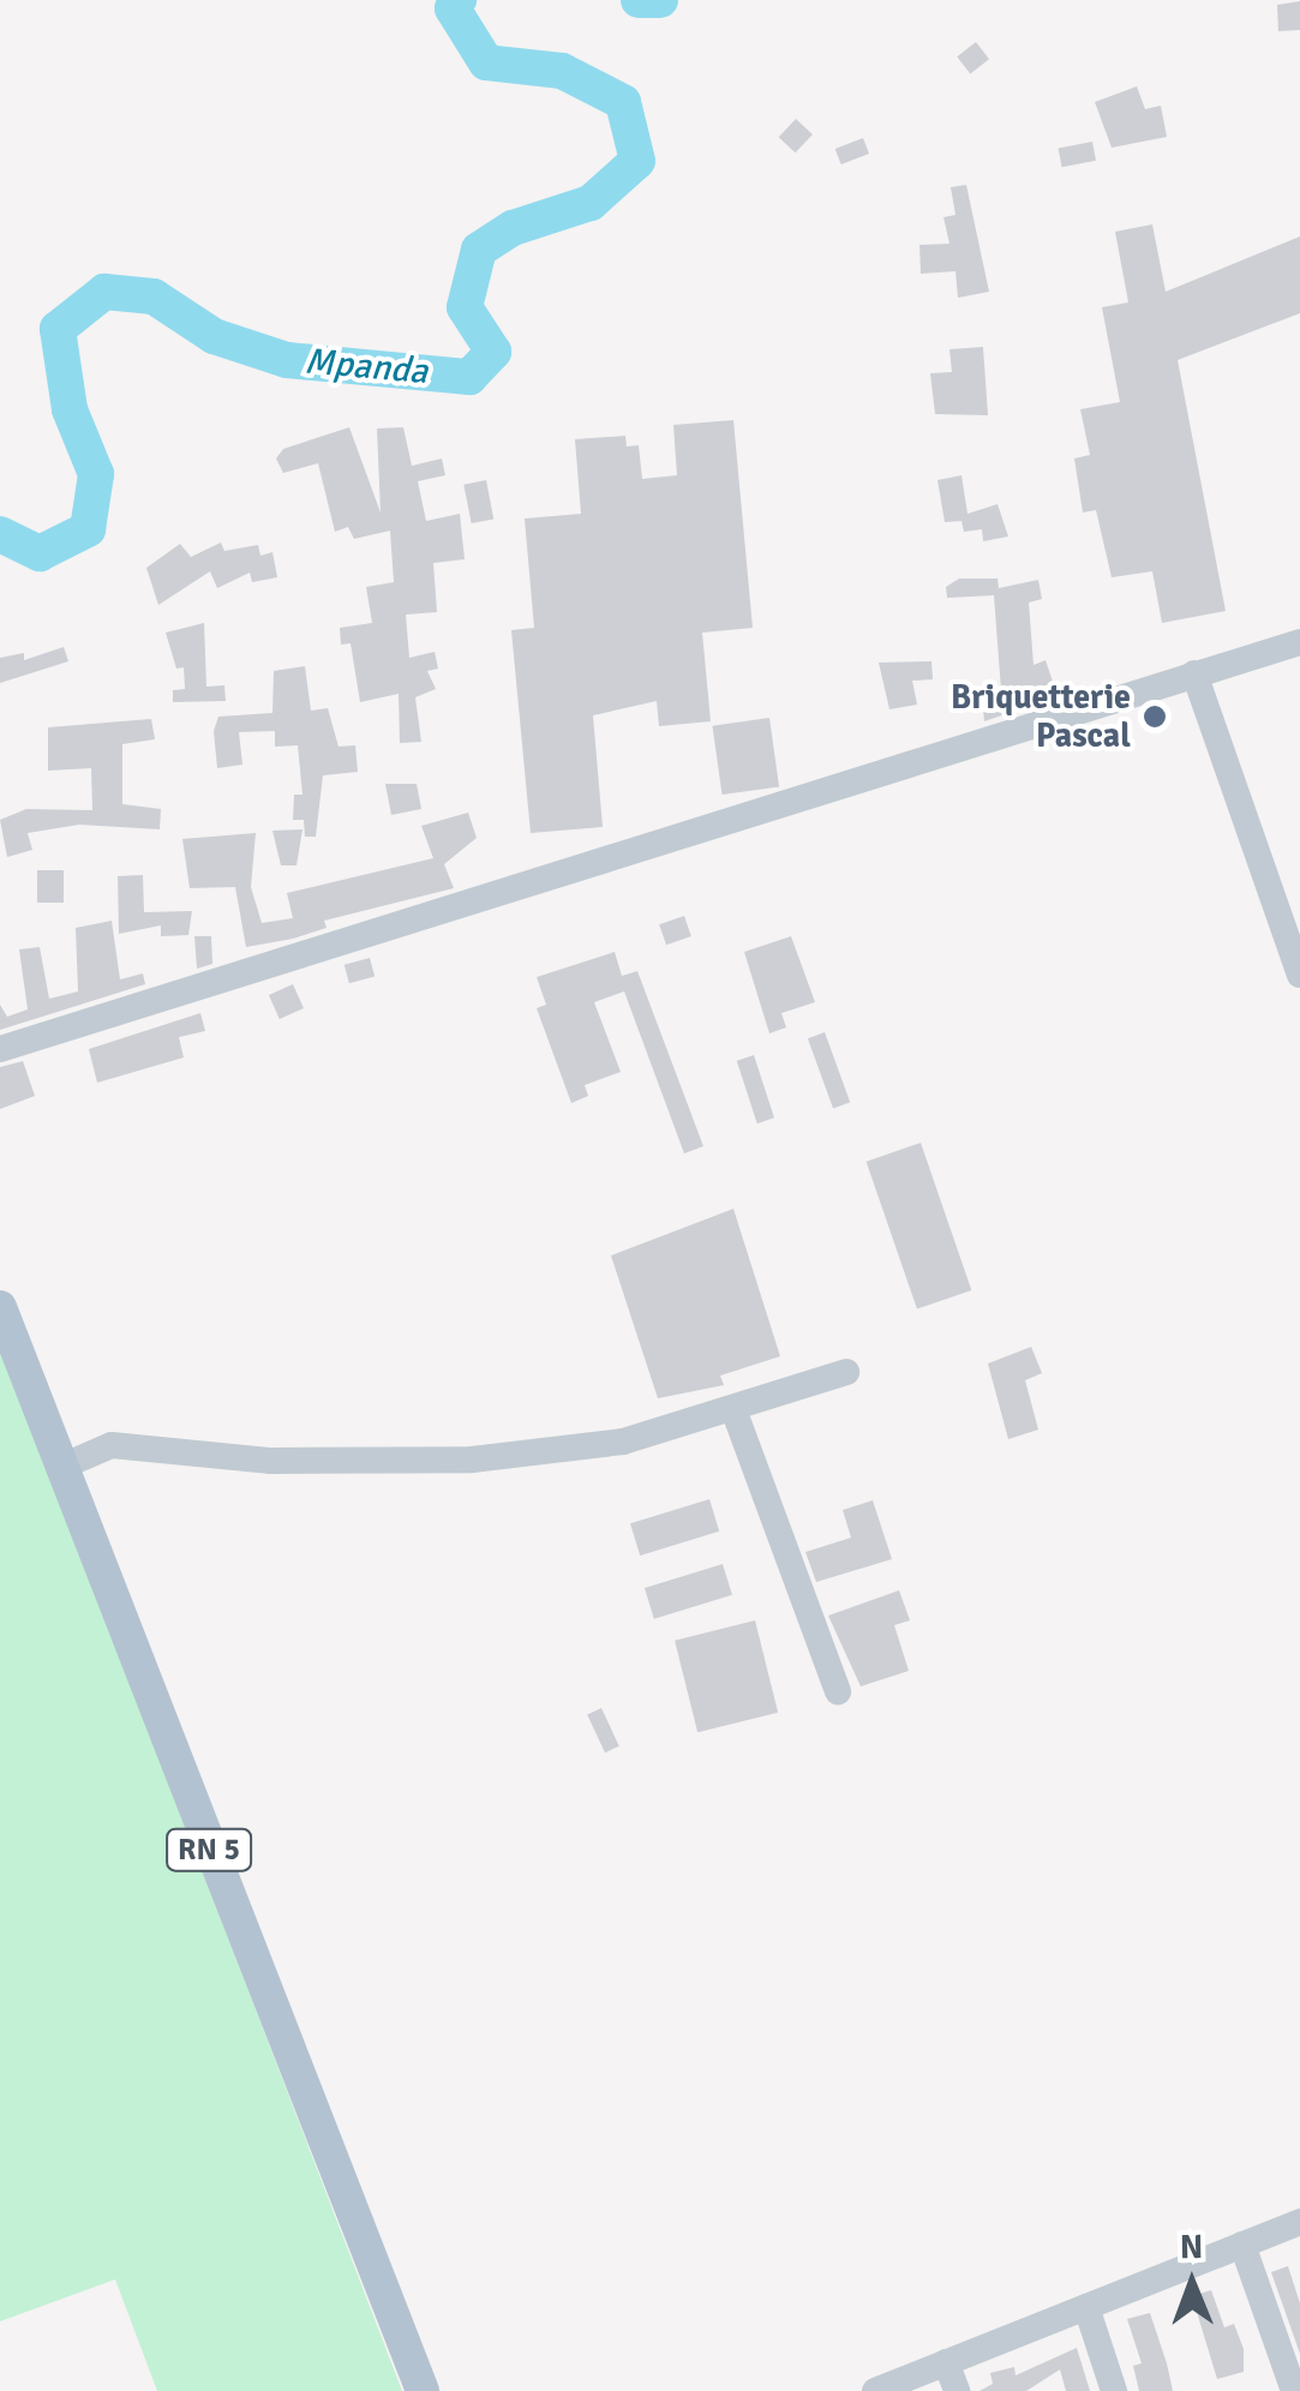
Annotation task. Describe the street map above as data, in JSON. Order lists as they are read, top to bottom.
{
  "streets": {
    "main road": ["RN 5"]
  },
  "water": ["Mpanda"],
  "places": ["Briquetterie Pascal"],
  "north": "top"
}
